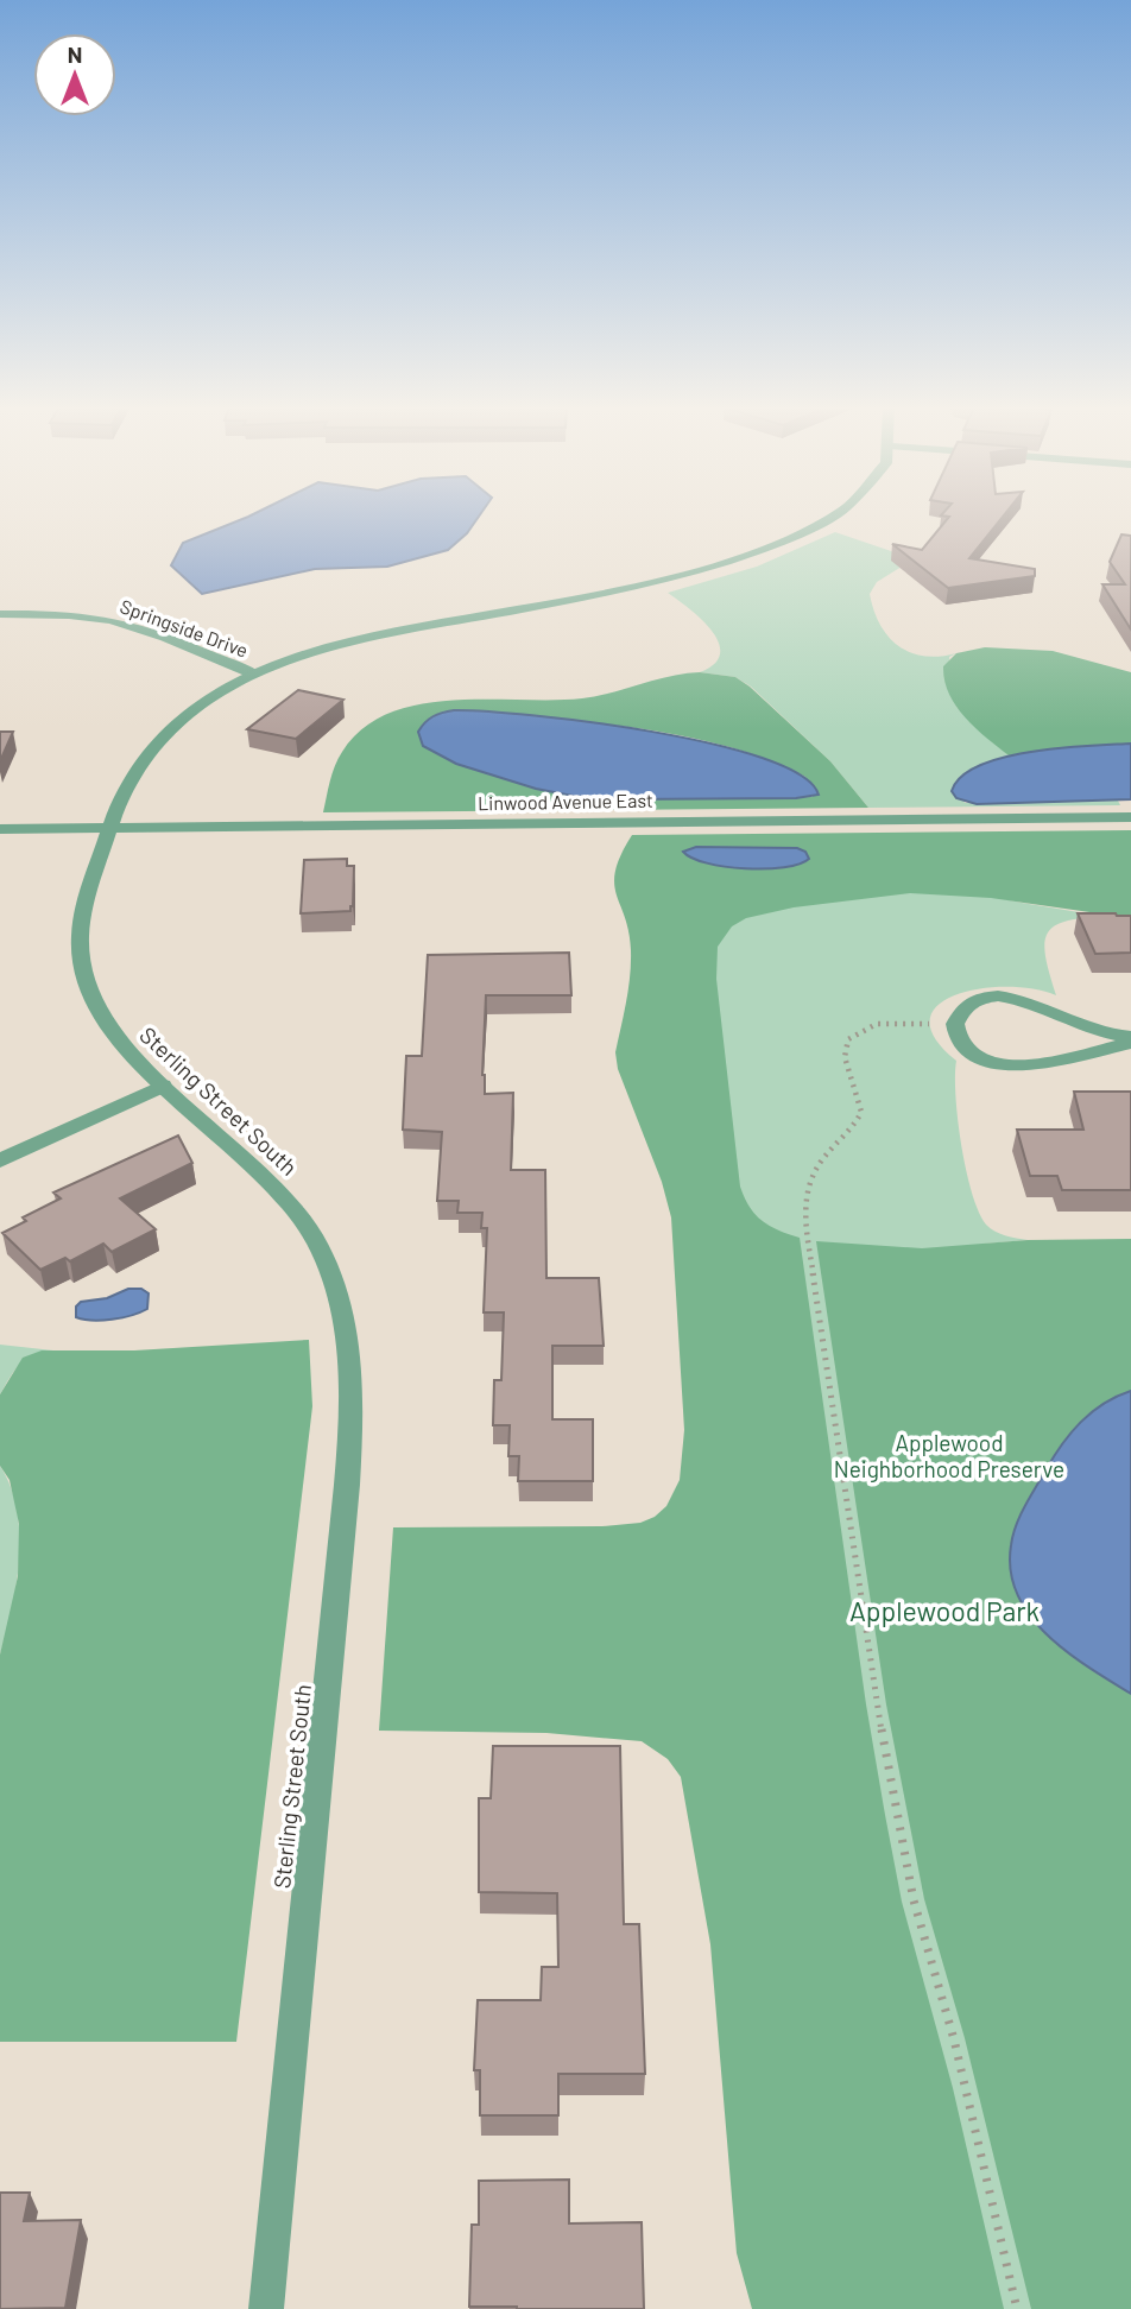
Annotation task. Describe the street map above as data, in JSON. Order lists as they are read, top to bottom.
{
  "streets": {
    "street": ["Springside Drive", "Linwood Avenue East", "Sterling Street South"]
  },
  "crossings": [
    ["Springside Drive", "Sterling Street South"],
    ["Linwood Avenue East", "Sterling Street South"]
  ],
  "parks": ["Applewood Neighborhood Preserve", "Applewood Park"],
  "north": "top"
}
